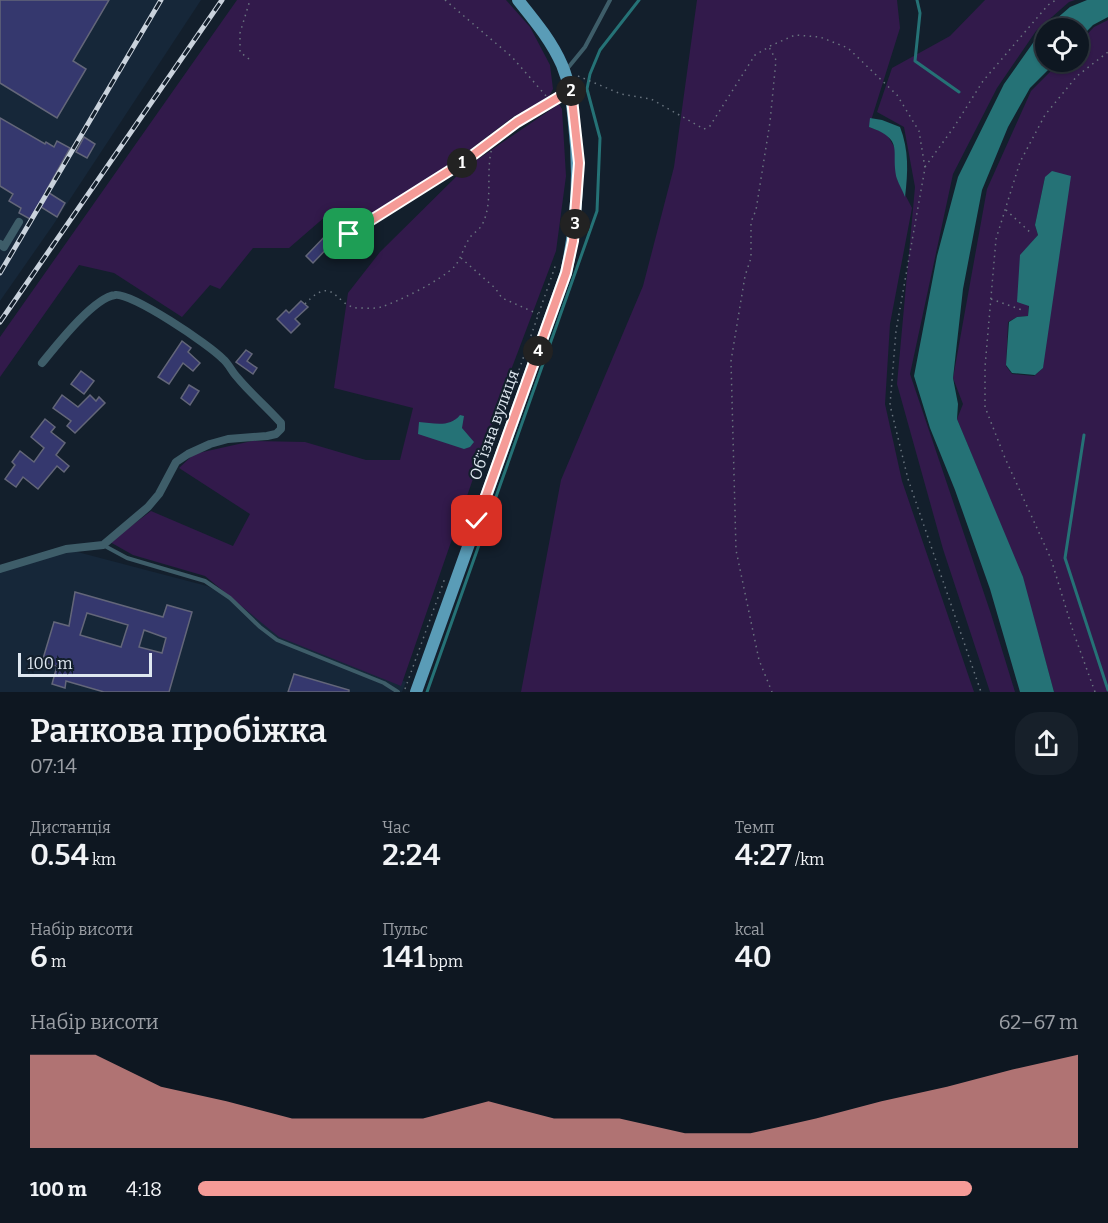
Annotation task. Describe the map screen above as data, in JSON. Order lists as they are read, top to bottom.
{
  "streets": {
    "main road": ["Обʼїзна вулиця"]
  },
  "scale_bar": "100 m",
  "page": {
    "pins": [
      "2",
      "1",
      "3",
      "4"
    ],
    "scale": "100 m",
    "heading": ["Ранкова пробіжка", "07:14"],
    "stats": [
      ["Дистанція", "0.54 km"],
      ["Час", "2:24"],
      ["Темп", "4:27 /km"],
      ["Набір висоти", "6 m"],
      ["Пульс", "141 bpm"],
      ["kcal", "40"]
    ],
    "chart": ["Набір висоти", "62–67 m"],
    "list": [
      {
        "name": "100 m",
        "note": "4:18"
      }
    ]
  }
}
